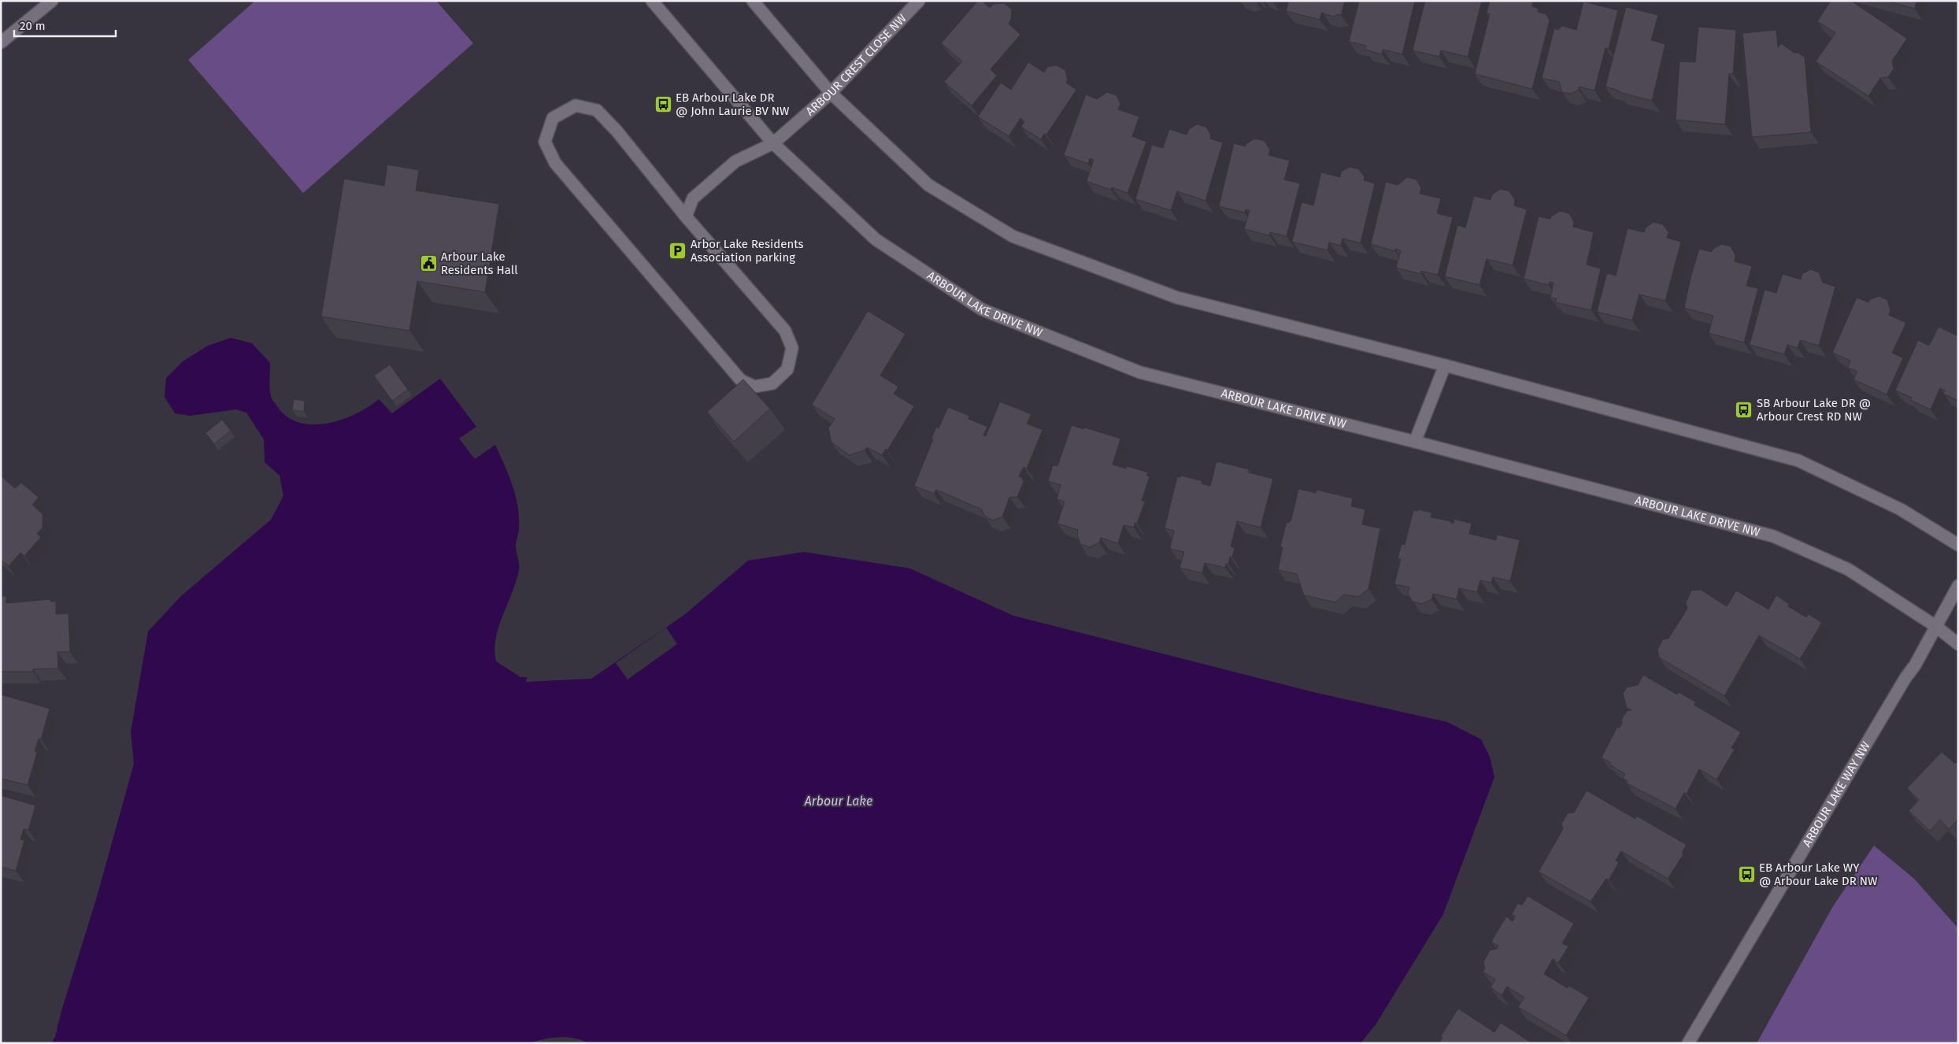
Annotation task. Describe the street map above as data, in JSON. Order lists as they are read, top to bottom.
{
  "streets": {
    "street": ["ARBOUR CREST CLOSE NW", "ARBOUR LAKE DRIVE NW", "ARBOUR LAKE WAY NW"]
  },
  "crossings": [
    ["ARBOUR CREST CLOSE NW", "ARBOUR LAKE DRIVE NW"],
    ["ARBOUR LAKE DRIVE NW", "ARBOUR LAKE WAY NW"]
  ],
  "water": ["Arbour Lake"],
  "places": {
    "bus stop": ["EB Arbour Lake DR @ John Laurie BV NW", "SB Arbour Lake DR @ Arbour Crest RD NW", "EB Arbour Lake WY @ Arbour Lake DR NW"],
    "parking": ["Arbor Lake Residents Association parking"],
    "public building": ["Arbour Lake Residents Hall"]
  },
  "scale_bar": "20 m"
}
